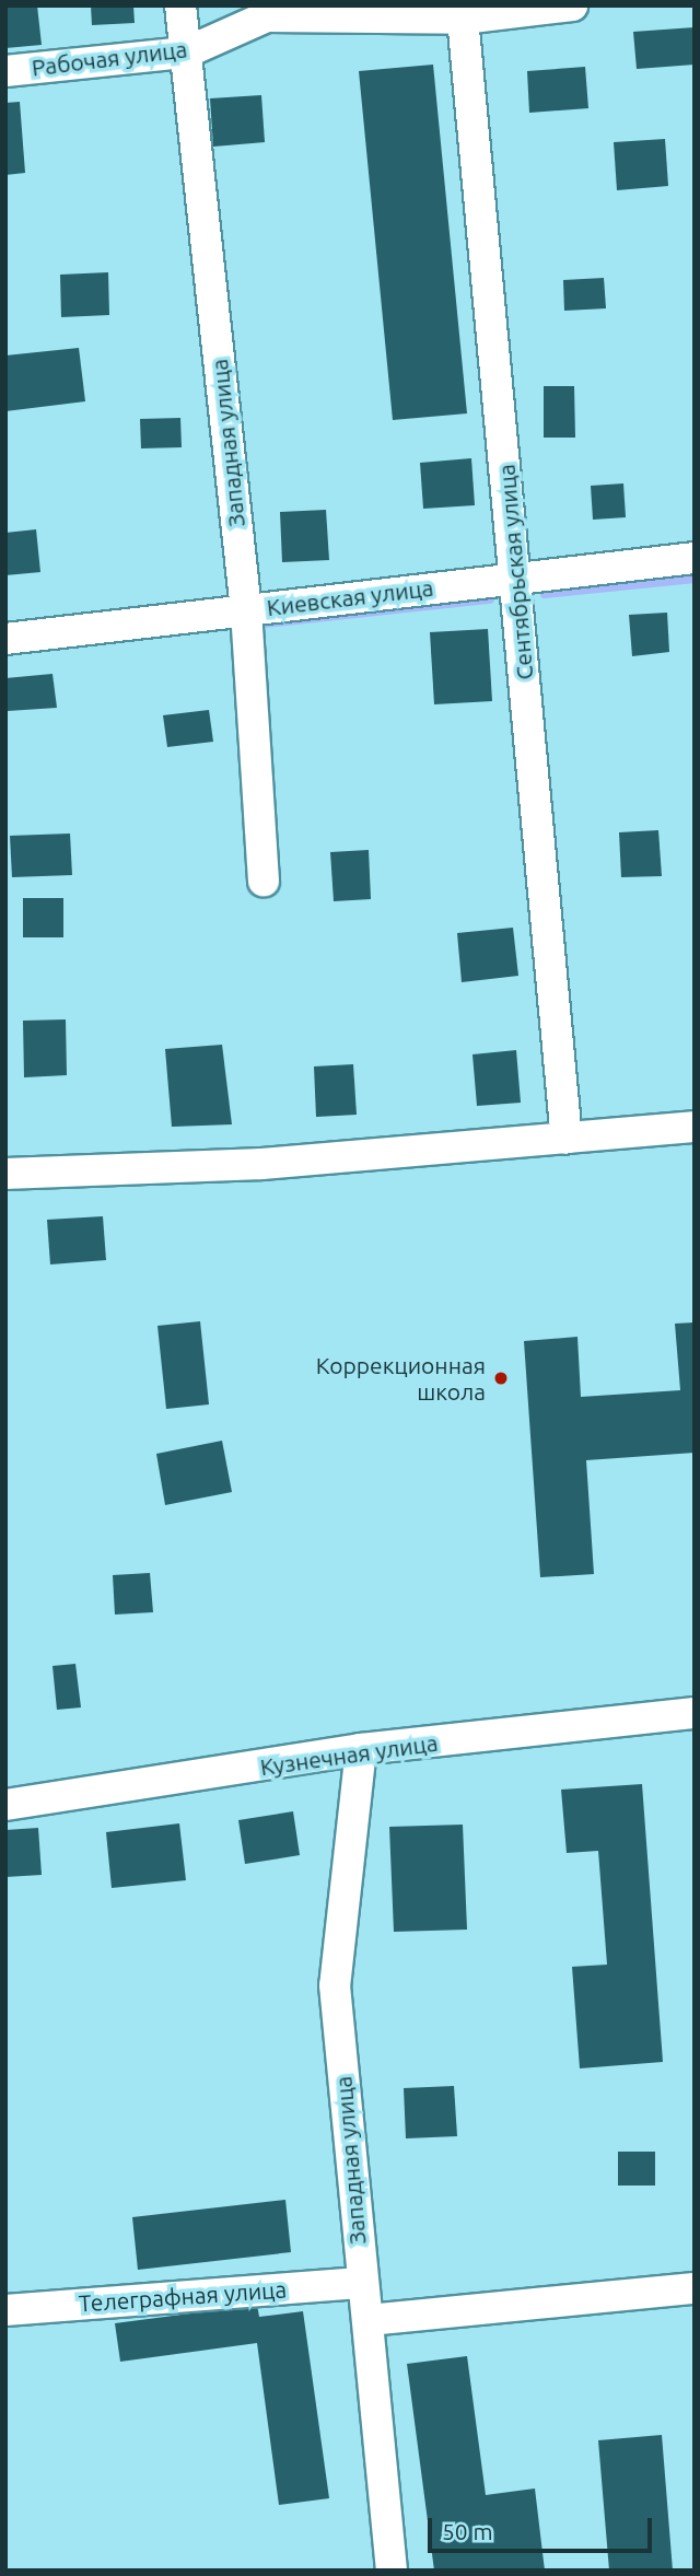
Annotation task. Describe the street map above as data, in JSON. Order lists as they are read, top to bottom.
{
  "streets": {
    "street": [
      "Рабочая улица",
      "Западная улица",
      "Сентябрьская улица",
      "Киевская улица",
      "Кузнечная улица",
      "Телеграфная улица"
    ]
  },
  "crossings": [
    ["Рабочая улица", "Западная улица"],
    ["Рабочая улица", "Сентябрьская улица"],
    ["Западная улица", "Киевская улица"],
    ["Западная улица", "Кузнечная улица"],
    ["Западная улица", "Телеграфная улица"],
    ["Сентябрьская улица", "Киевская улица"]
  ],
  "places": ["Коррекционная школа"],
  "scale_bar": "50 m"
}
